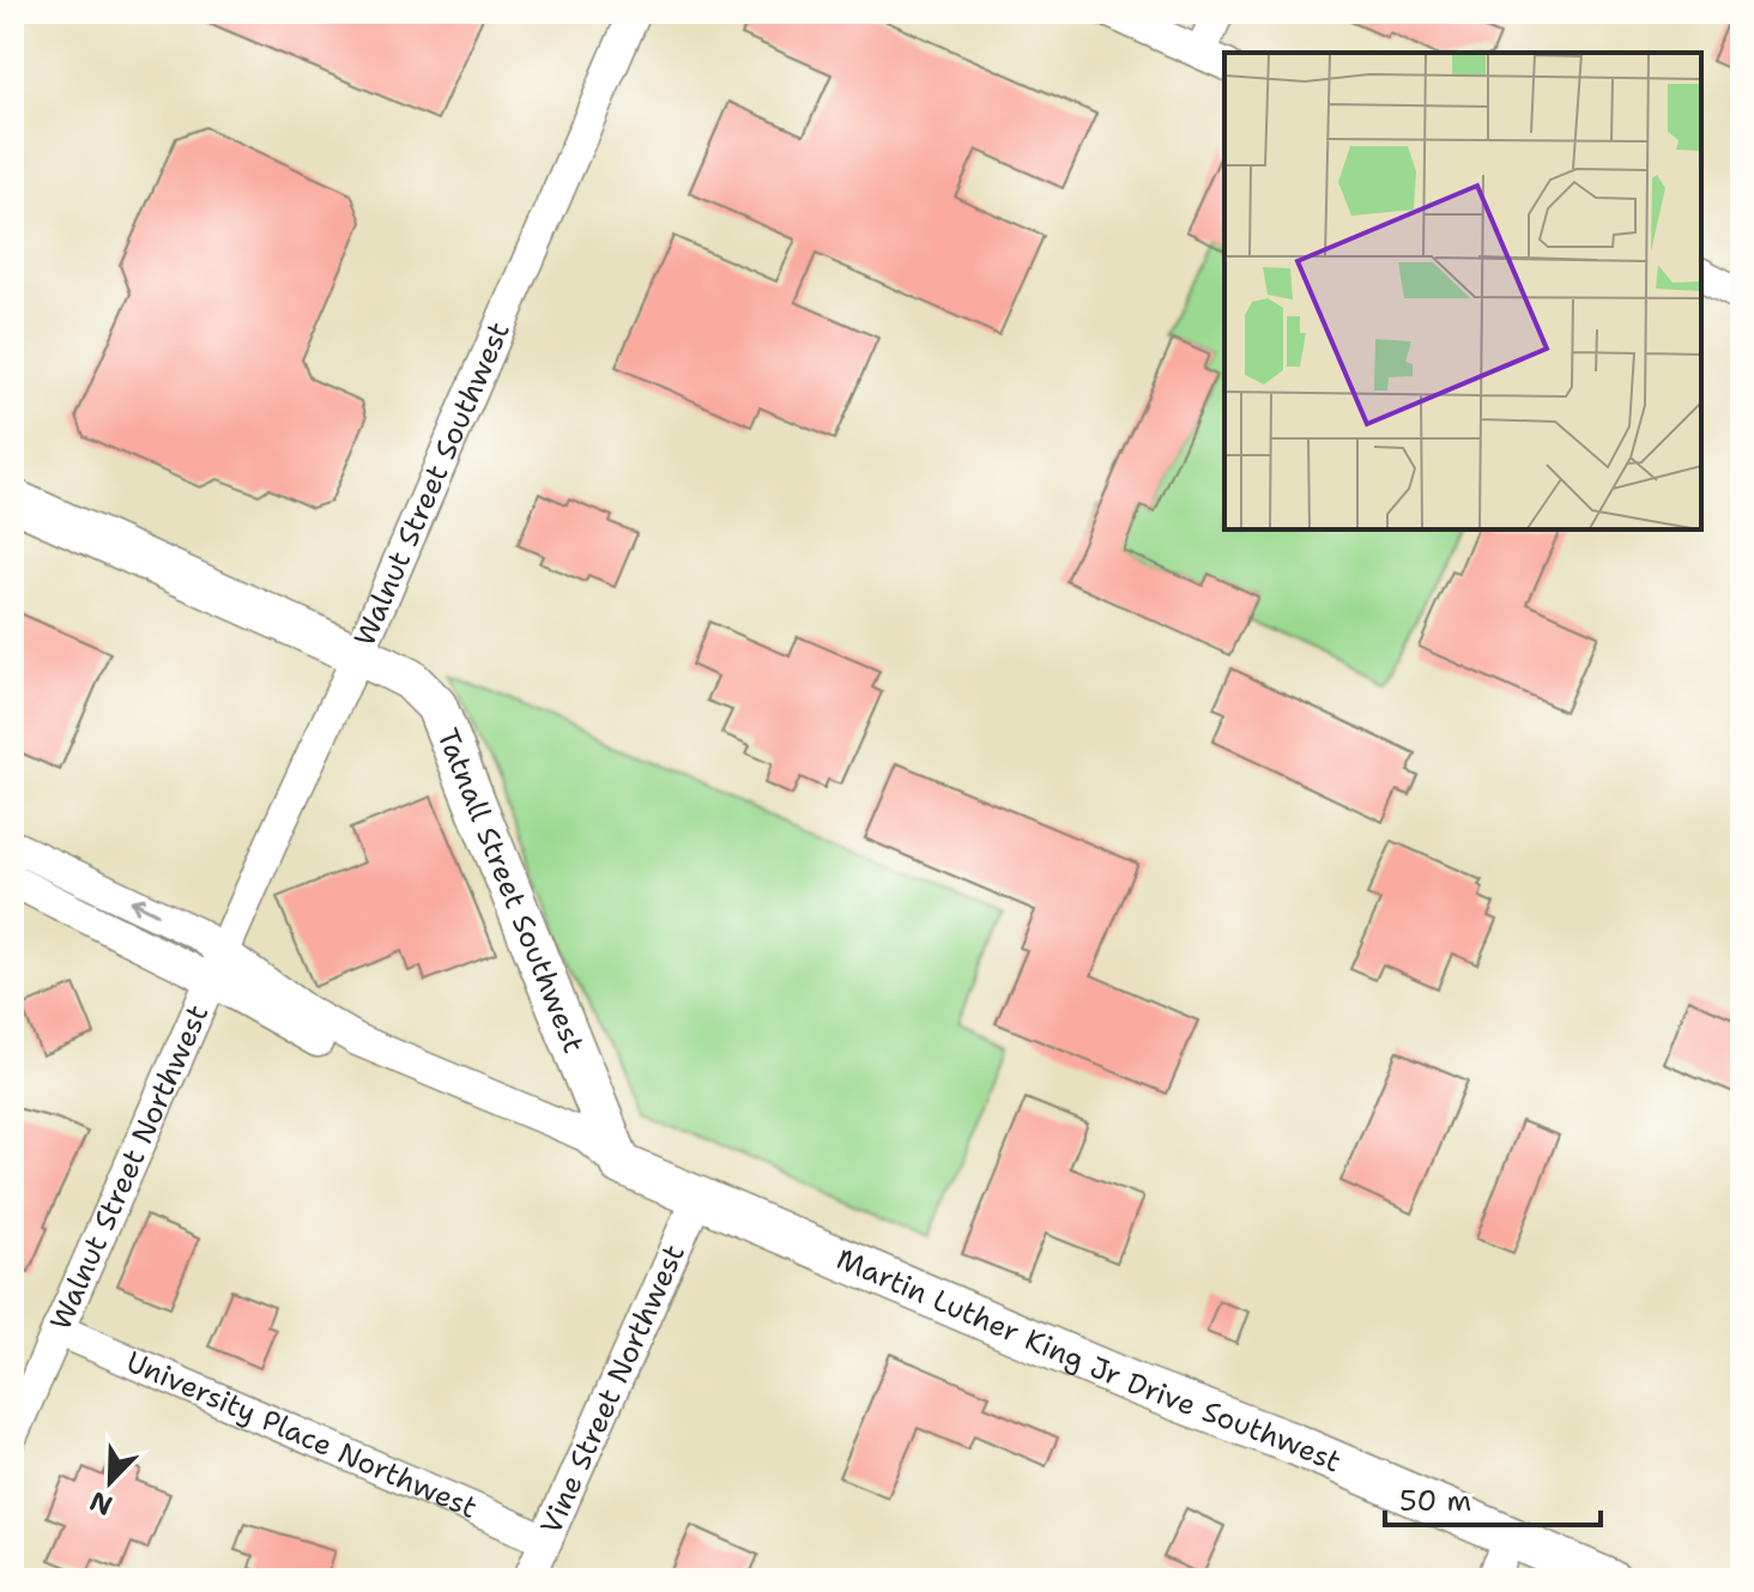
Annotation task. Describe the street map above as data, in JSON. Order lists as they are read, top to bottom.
{
  "streets": {
    "main road": ["Tatnall Street Southwest", "Martin Luther King Jr Drive Southwest"],
    "street": [
      "Walnut Street Southwest",
      "Walnut Street Northwest",
      "Vine Street Northwest",
      "University Place Northwest"
    ]
  },
  "crossings": [
    ["Walnut Street Southwest", "Tatnall Street Southwest"],
    ["Walnut Street Southwest", "Walnut Street Northwest"],
    ["Tatnall Street Southwest", "Martin Luther King Jr Drive Southwest"],
    ["Walnut Street Northwest", "University Place Northwest"],
    ["Martin Luther King Jr Drive Southwest", "Vine Street Northwest"],
    ["Vine Street Northwest", "University Place Northwest"]
  ],
  "scale_bar": "50 m",
  "north": "bottom left"
}
